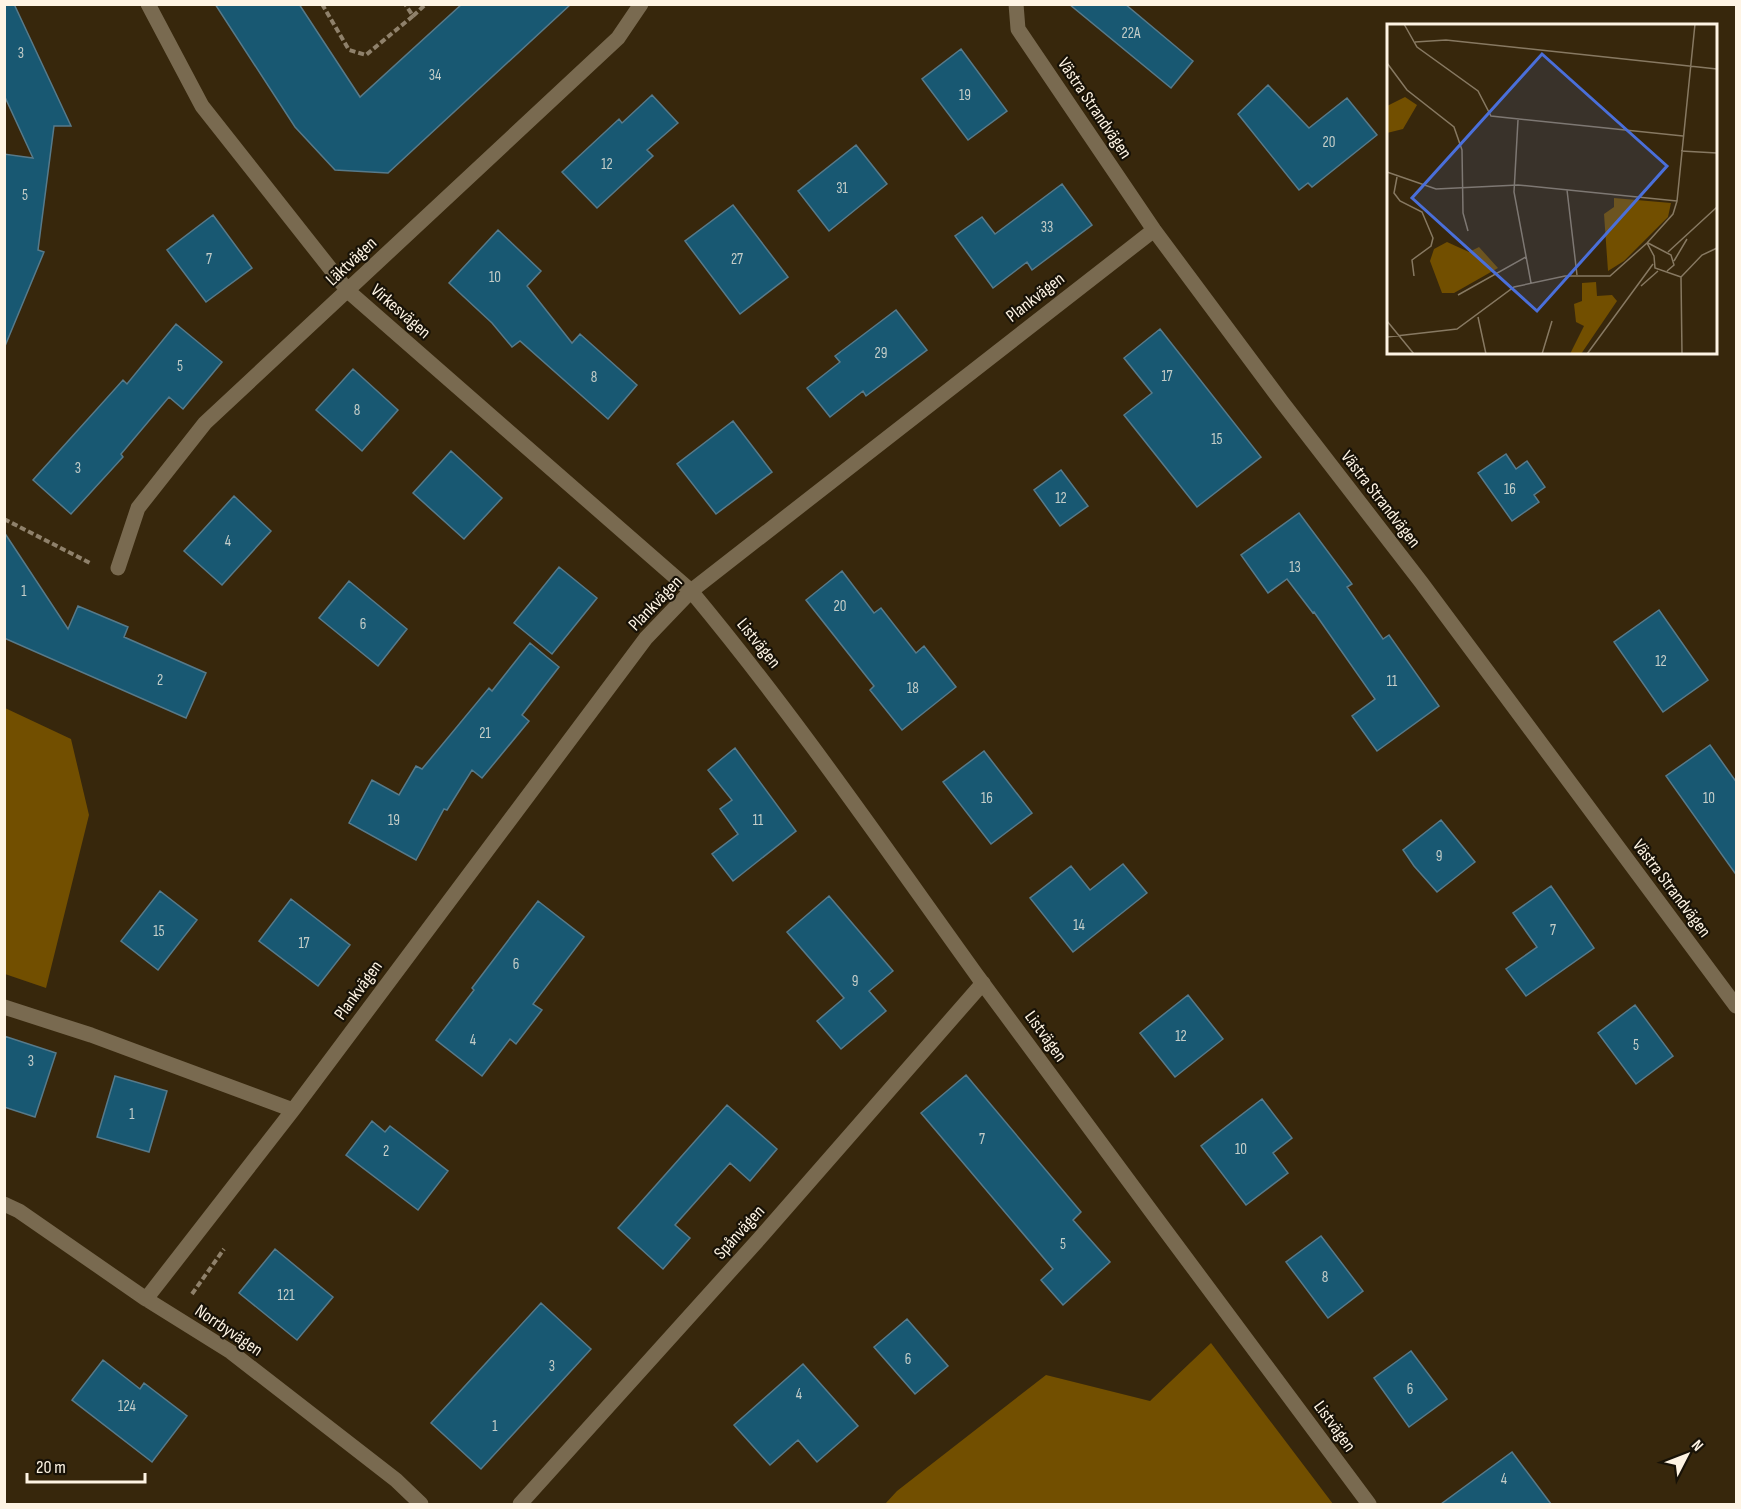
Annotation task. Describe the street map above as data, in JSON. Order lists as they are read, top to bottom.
{
  "streets": {
    "street": [
      "Västra Strandvägen",
      "Läktvägen",
      "Plankvägen",
      "Virkesvägen",
      "Listvägen",
      "Spånvägen",
      "Norrbyvägen"
    ]
  },
  "crossings": [
    ["Västra Strandvägen", "Plankvägen"],
    ["Läktvägen", "Virkesvägen"],
    ["Plankvägen", "Virkesvägen"],
    ["Plankvägen", "Listvägen"],
    ["Plankvägen", "Norrbyvägen"],
    ["Virkesvägen", "Listvägen"],
    ["Listvägen", "Spånvägen"]
  ],
  "house_numbers": [
    "22A",
    "3",
    "34",
    "19",
    "20",
    "12",
    "31",
    "5",
    "33",
    "7",
    "27",
    "10",
    "29",
    "5",
    "17",
    "8",
    "8",
    "15",
    "3",
    "16",
    "12",
    "4",
    "13",
    "1",
    "20",
    "6",
    "12",
    "2",
    "11",
    "18",
    "21",
    "16",
    "10",
    "19",
    "11",
    "9",
    "14",
    "7",
    "15",
    "17",
    "6",
    "9",
    "12",
    "4",
    "5",
    "3",
    "1",
    "7",
    "10",
    "2",
    "5",
    "8",
    "121",
    "6",
    "3",
    "6",
    "4",
    "124",
    "1",
    "4"
  ],
  "scale_bar": "20 m",
  "north": "top right"
}
